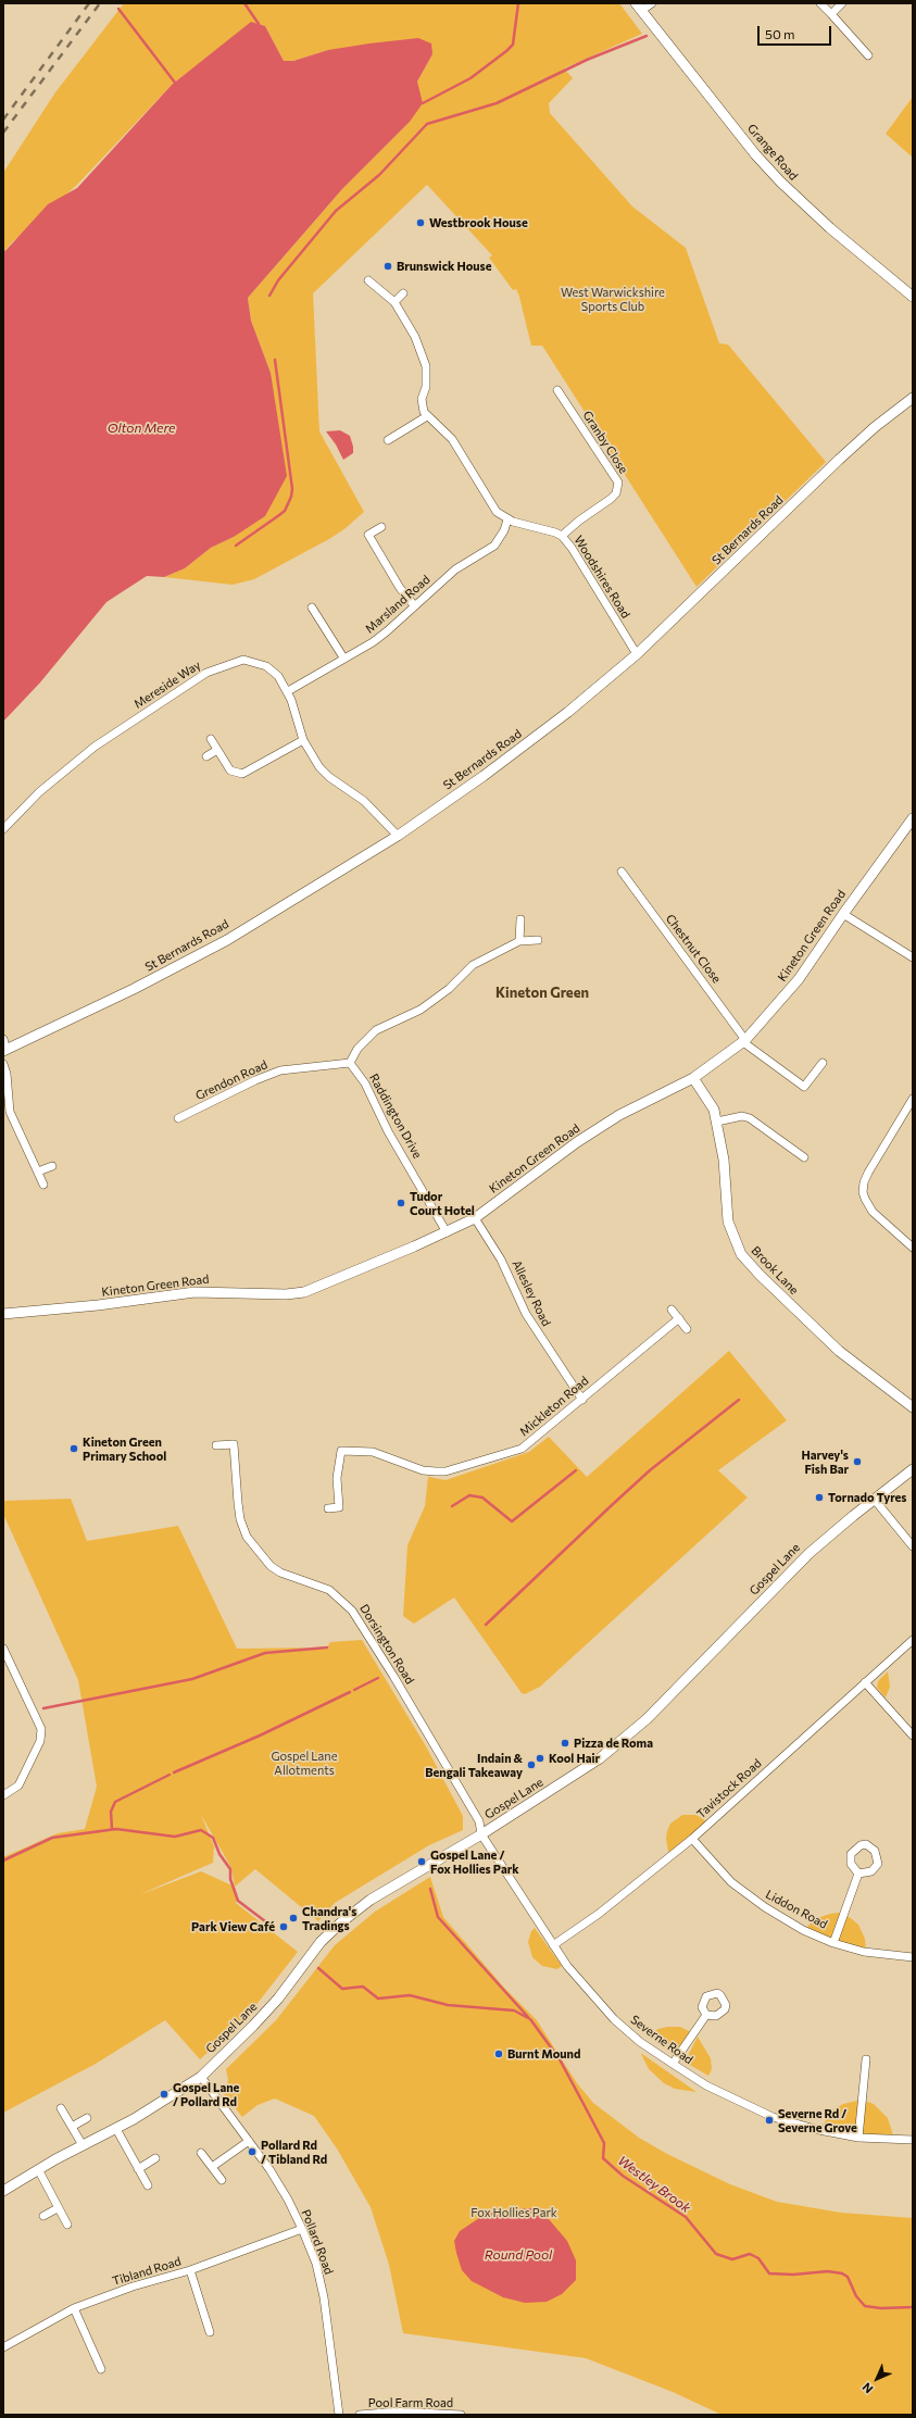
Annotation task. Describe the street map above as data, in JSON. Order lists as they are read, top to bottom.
{
  "streets": {
    "street": [
      "Grange Road",
      "Granby Close",
      "St Bernards Road",
      "Woodshires Road",
      "Marsland Road",
      "Mereside Way",
      "Kineton Green Road",
      "Chestnut Close",
      "Grendon Road",
      "Raddington Drive",
      "Brook Lane",
      "Allesley Road",
      "Mickleton Road",
      "Gospel Lane",
      "Dorsington Road",
      "Tavistock Road",
      "Liddon Road",
      "Severne Road",
      "Pollard Road",
      "Tibland Road",
      "Pool Farm Road"
    ]
  },
  "crossings": [
    ["Granby Close", "Woodshires Road"],
    ["St Bernards Road", "Woodshires Road"],
    ["St Bernards Road", "Mereside Way"],
    ["Woodshires Road", "Marsland Road"],
    ["Marsland Road", "Mereside Way"],
    ["Kineton Green Road", "Chestnut Close"],
    ["Kineton Green Road", "Raddington Drive"],
    ["Kineton Green Road", "Brook Lane"],
    ["Kineton Green Road", "Allesley Road"],
    ["Grendon Road", "Raddington Drive"],
    ["Allesley Road", "Mickleton Road"],
    ["Gospel Lane", "Dorsington Road"],
    ["Gospel Lane", "Severne Road"],
    ["Gospel Lane", "Pollard Road"],
    ["Dorsington Road", "Severne Road"],
    ["Tavistock Road", "Liddon Road"],
    ["Tavistock Road", "Severne Road"],
    ["Pollard Road", "Tibland Road"]
  ],
  "districts": ["Kineton Green"],
  "water": ["Olton Mere", "Westley Brook", "Round Pool"],
  "parks": ["West Warwickshire Sports Club", "Gospel Lane Allotments", "Fox Hollies Park"],
  "places": [
    "Westbrook House",
    "Brunswick House",
    "Tudor Court Hotel",
    "Kineton Green Primary School",
    "Harvey's Fish Bar",
    "Tornado Tyres",
    "Pizza de Roma",
    "Kool Hair",
    "Indain & Bengali Takeaway",
    "Gospel Lane / Fox Hollies Park",
    "Chandra's Tradings",
    "Park View Café",
    "Burnt Mound",
    "Gospel Lane / Pollard Rd",
    "Severne Rd / Severne Grove",
    "Pollard Rd / Tibland Rd"
  ],
  "scale_bar": "50 m",
  "north": "bottom left"
}
